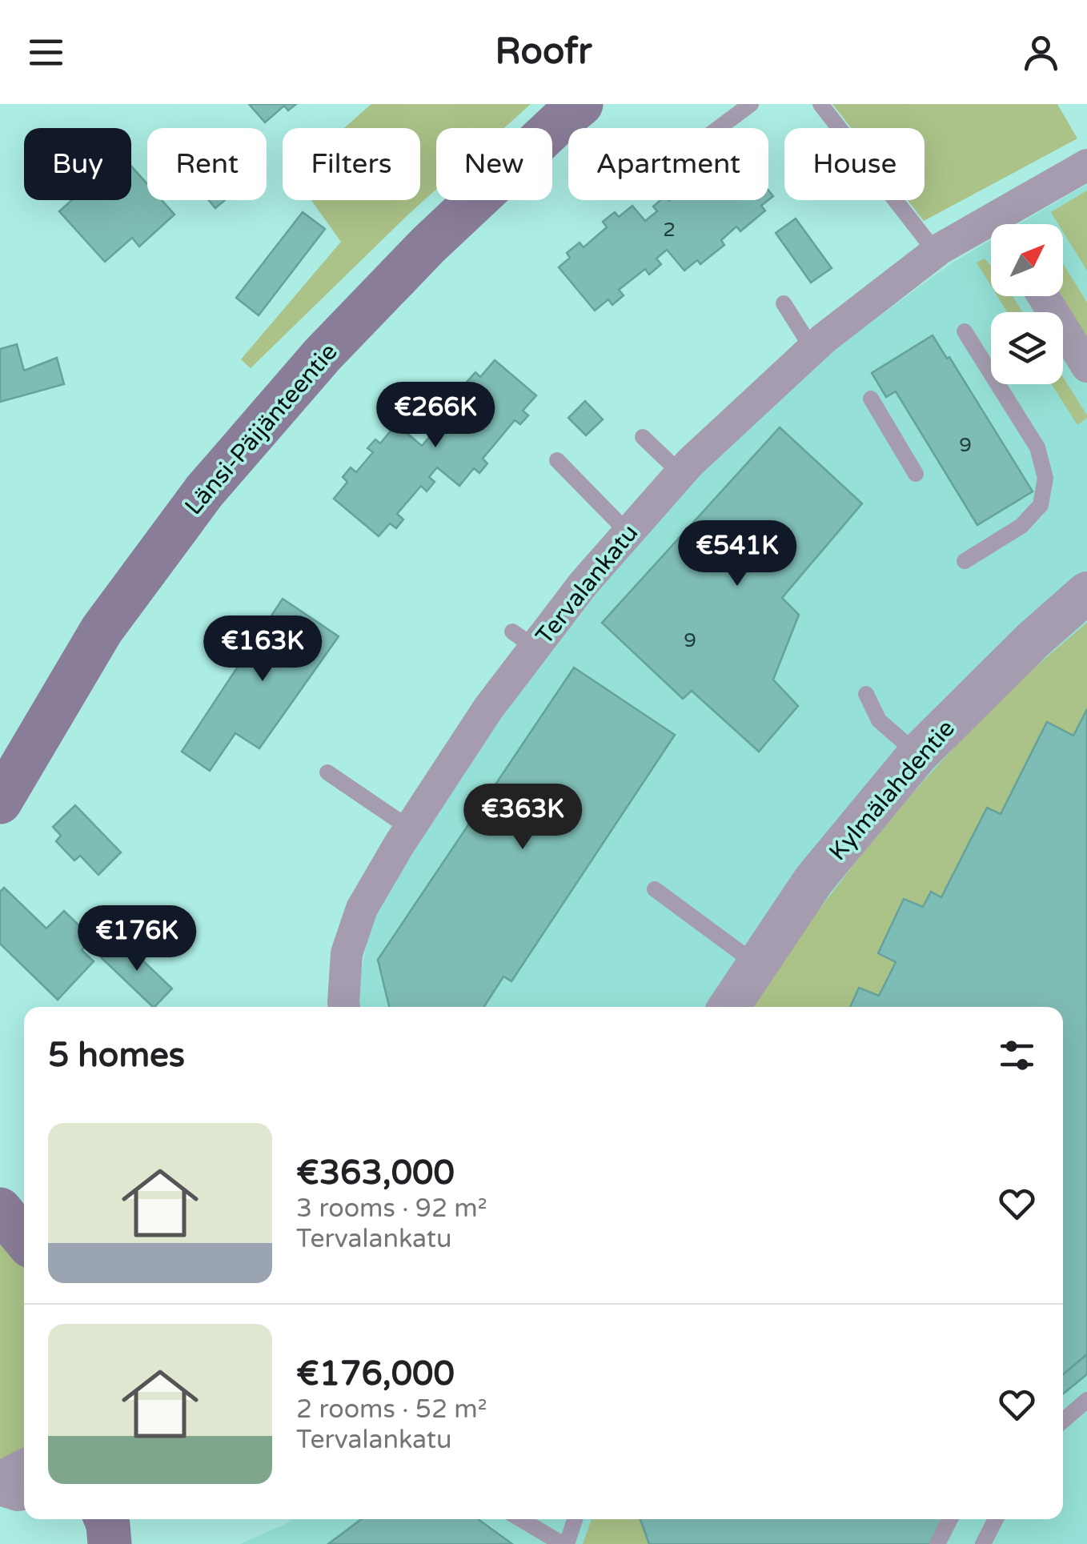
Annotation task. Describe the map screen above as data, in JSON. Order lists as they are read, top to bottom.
{
  "streets": {
    "main road": ["Länsi-Päijänteentie"],
    "street": ["Tervalankatu", "Kylmälahdentie"]
  },
  "house_numbers": ["2", "9", "9"],
  "north": "top right",
  "page": {
    "header": "Roofr",
    "chip": [
      "Buy",
      "Rent",
      "Filters",
      "New",
      "Apartment",
      "House"
    ],
    "price": [
      "€266K",
      "€541K",
      "€163K",
      "€363K",
      "€176K"
    ],
    "heading": "5 homes",
    "list": [
      {
        "name": "€363,000",
        "note": "3 rooms · 92 m² · Tervalankatu"
      },
      {
        "name": "€176,000",
        "note": "2 rooms · 52 m² · Tervalankatu"
      }
    ]
  }
}
